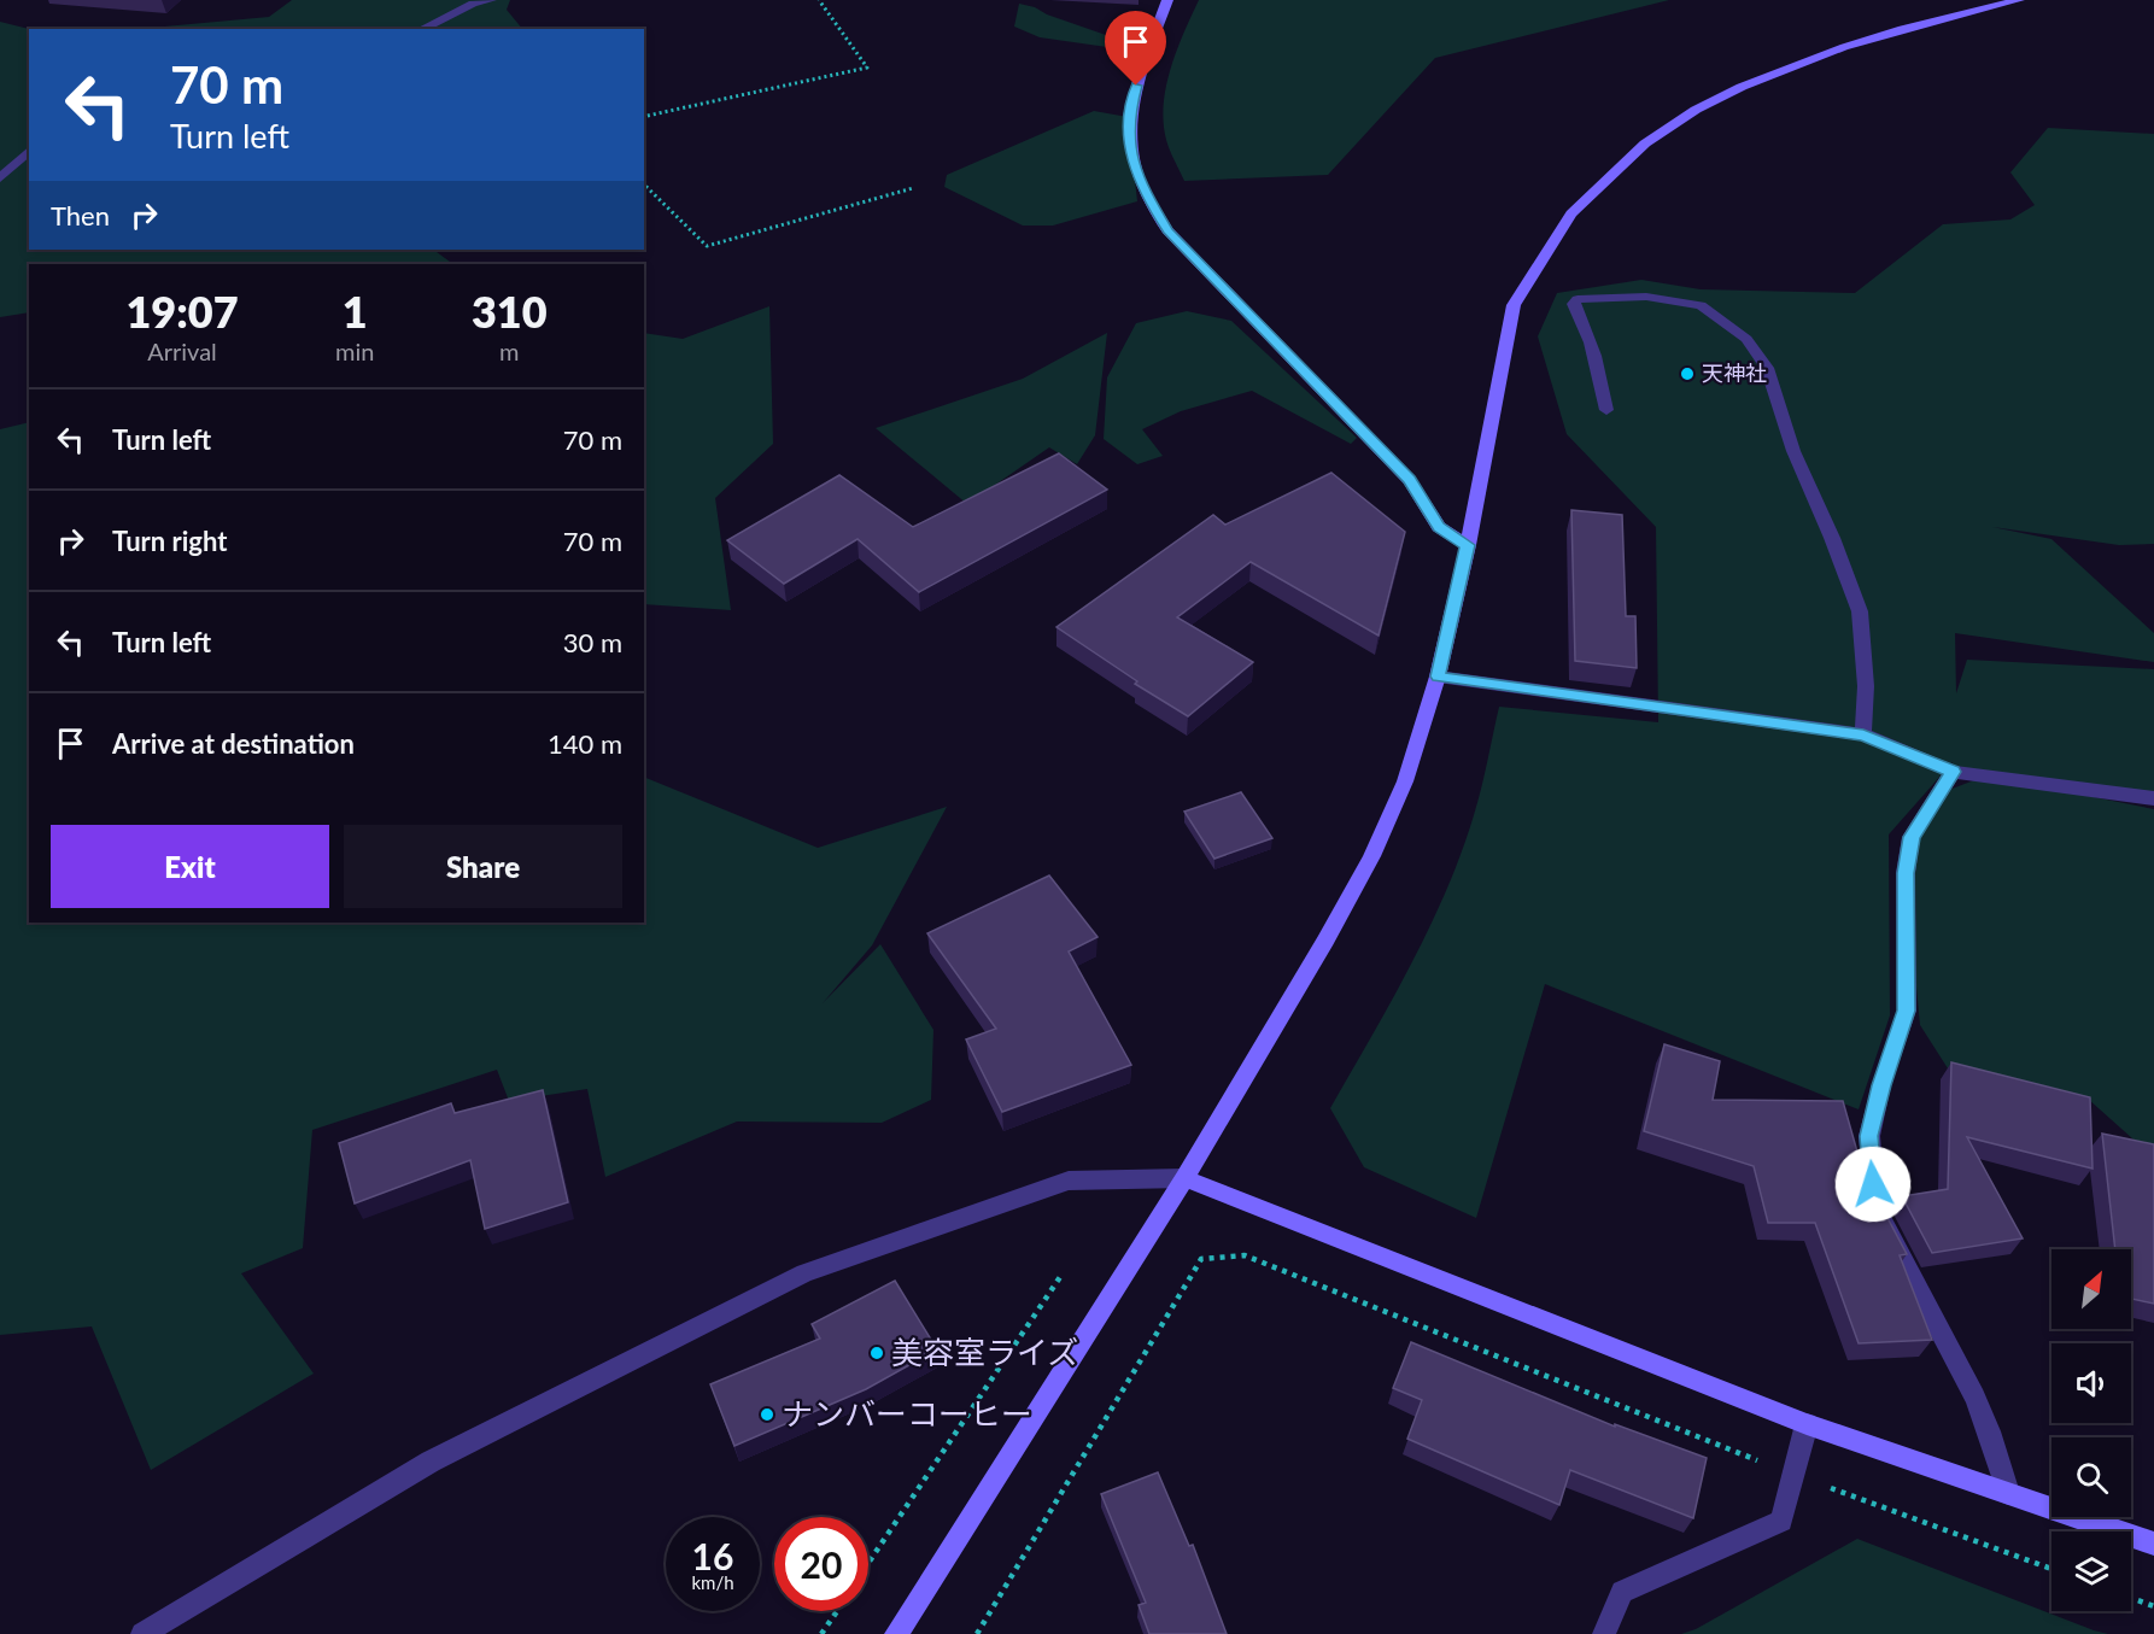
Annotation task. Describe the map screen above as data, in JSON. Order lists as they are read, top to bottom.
{
  "places": ["天神社", "美容室ライズ", "ナンバーコーヒー"],
  "north": "top right",
  "page": {
    "turn": ["70 m", "Turn left"],
    "then": "Then",
    "eta": [
      "19:07",
      "Arrival",
      "1",
      "min",
      "310",
      "m"
    ],
    "list": [
      {
        "name": "Turn left",
        "value": "70 m"
      },
      {
        "name": "Turn right",
        "value": "70 m"
      },
      {
        "name": "Turn left",
        "value": "30 m"
      },
      {
        "name": "Arrive at destination",
        "value": "140 m"
      }
    ],
    "buttons": ["Exit", "Share"],
    "speed": "16 km/h",
    "limit": "20"
  }
}
